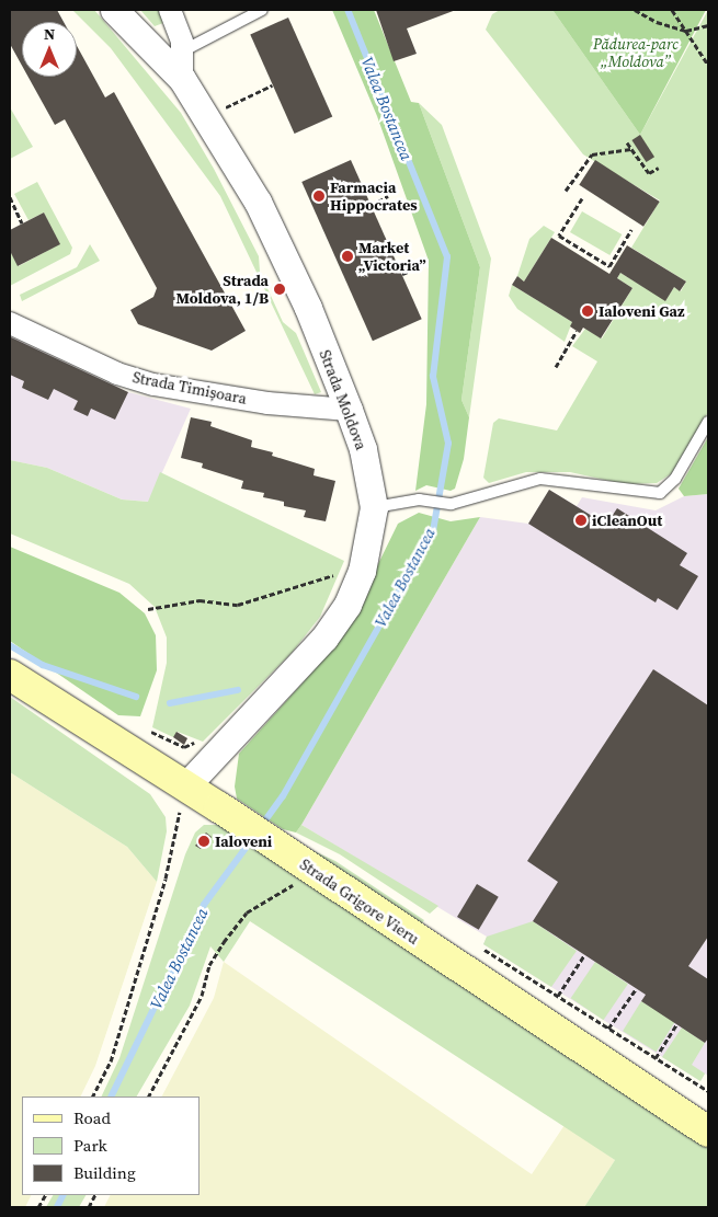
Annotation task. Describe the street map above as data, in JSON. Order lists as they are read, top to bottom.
{
  "streets": {
    "main road": ["Strada Grigore Vieru"],
    "street": ["Strada Timișoara", "Strada Moldova"]
  },
  "crossings": [
    ["Strada Timișoara", "Strada Moldova"],
    ["Strada Moldova", "Strada Grigore Vieru"]
  ],
  "water": ["Valea Bostancea"],
  "parks": ["Pădurea-parc „Moldova”"],
  "places": [
    "Farmacia Hippocrates",
    "Market „Victoria”",
    "Strada Moldova, 1/B",
    "Ialoveni Gaz",
    "iCleanOut",
    "Ialoveni"
  ],
  "legend": ["Road", "Park", "Building"],
  "north": "top"
}
